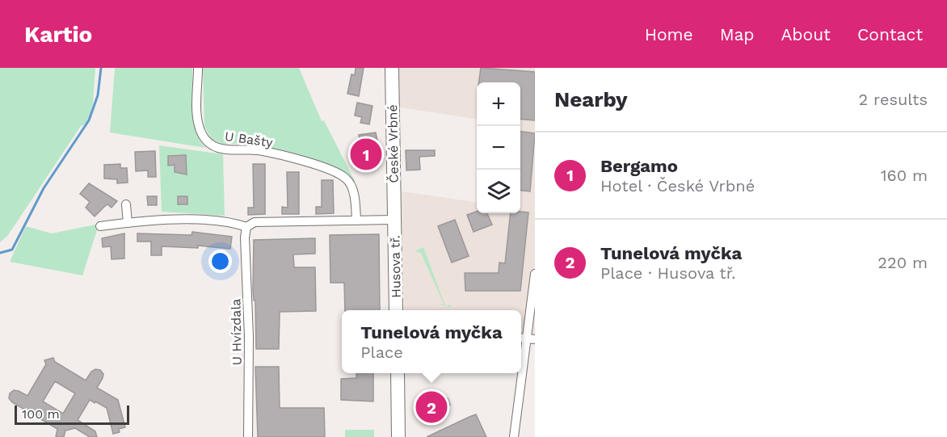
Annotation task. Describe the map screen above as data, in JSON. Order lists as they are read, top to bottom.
{
  "streets": {
    "street": [
      "U Bašty",
      "České Vrbné",
      "Husova tř.",
      "U Hvízdala"
    ]
  },
  "crossings": [
    ["České Vrbné", "Husova tř."]
  ],
  "scale_bar": "100 m",
  "page": {
    "header": "Kartio",
    "nav": [
      "Home",
      "Map",
      "About",
      "Contact"
    ],
    "heading": ["Nearby", "2 results"],
    "map_buttons": ["+", "−"],
    "list": [
      {
        "mark": "1",
        "name": "Bergamo",
        "note": "Hotel · České Vrbné",
        "value": "160 m"
      },
      {
        "mark": "2",
        "name": "Tunelová myčka",
        "note": "Place · Husova tř.",
        "value": "220 m"
      }
    ],
    "pins": ["1", "2"],
    "popup": ["Tunelová myčka", "Place"],
    "scale": "100 m"
  }
}
